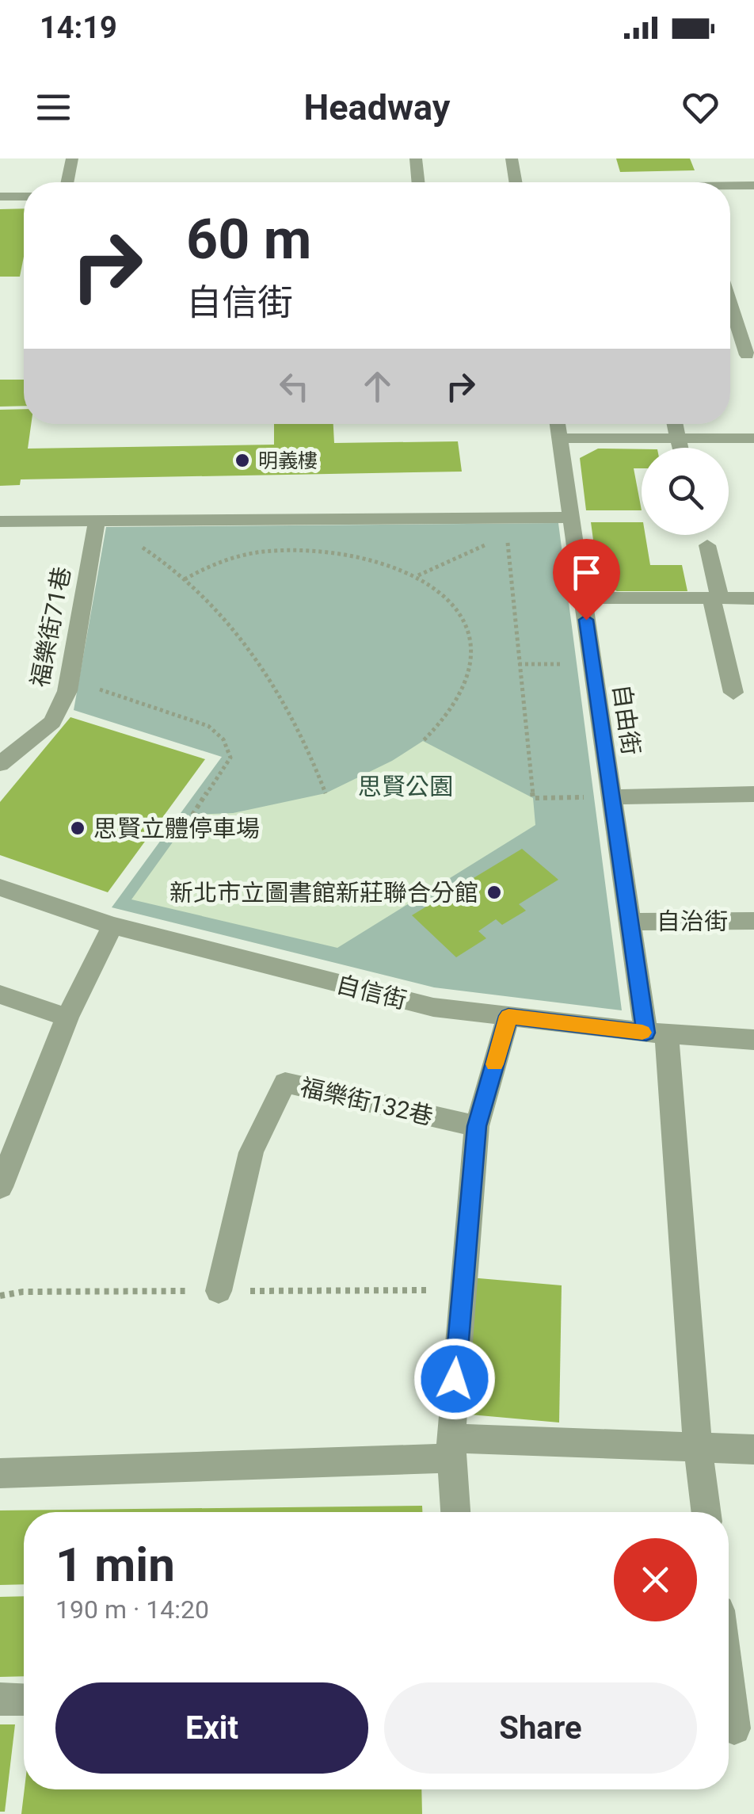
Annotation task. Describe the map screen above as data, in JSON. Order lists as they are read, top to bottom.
{
  "streets": {
    "street": [
      "福樂街71巷",
      "自由街",
      "自治街",
      "自信街",
      "福樂街132巷"
    ]
  },
  "crossings": [
    ["自由街", "自治街"],
    ["自由街", "自信街"]
  ],
  "parks": ["思賢公園"],
  "places": ["明義樓", "思賢立體停車場", "新北市立圖書館新莊聯合分館"],
  "page": {
    "status": "14:19",
    "header": "Headway",
    "turn": ["60 m", "自信街"],
    "heading": ["1 min", "190 m · 14:20"],
    "buttons": ["Exit", "Share"]
  }
}
